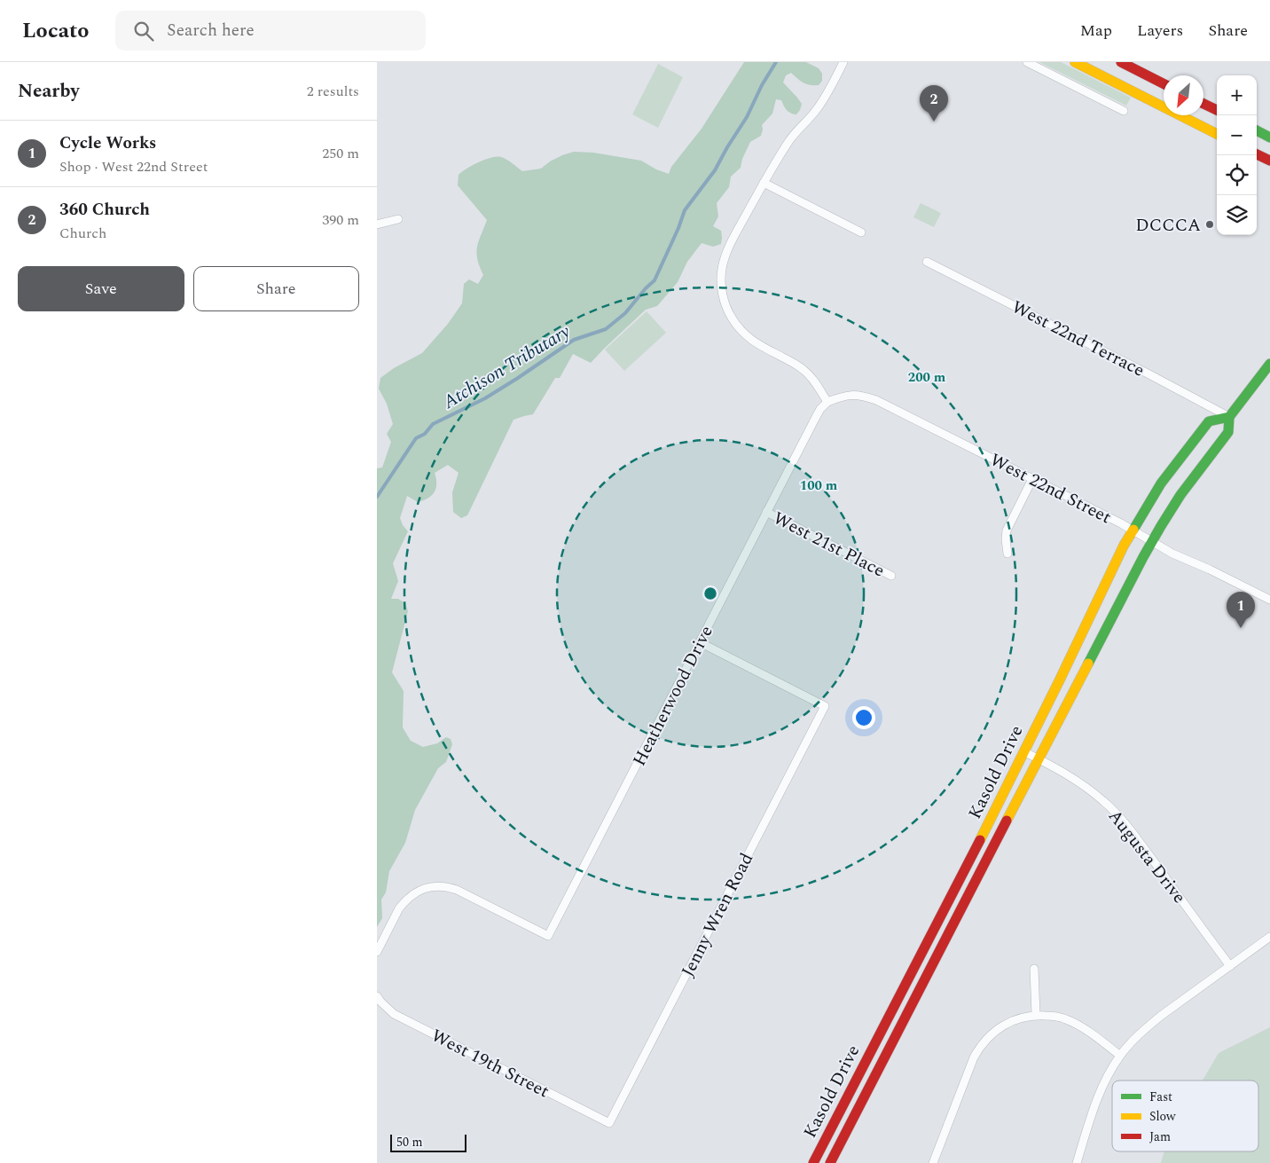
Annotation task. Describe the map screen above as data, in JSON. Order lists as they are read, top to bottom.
{
  "streets": {
    "main road": ["Kasold Drive"],
    "street": [
      "West 22nd Terrace",
      "West 22nd Street",
      "West 21st Place",
      "Heatherwood Drive",
      "Augusta Drive",
      "Jenny Wren Road",
      "West 19th Street"
    ]
  },
  "crossings": [
    ["West 22nd Terrace", "Kasold Drive"],
    ["West 22nd Street", "Heatherwood Drive"],
    ["West 22nd Street", "Kasold Drive"],
    ["West 21st Place", "Heatherwood Drive"],
    ["Heatherwood Drive", "Jenny Wren Road"],
    ["Kasold Drive", "Augusta Drive"],
    ["Jenny Wren Road", "West 19th Street"]
  ],
  "water": ["Atchison Tributary"],
  "places": ["DCCCA"],
  "legend": ["Fast", "Slow", "Jam"],
  "scale_bar": "50 m",
  "north": "bottom left",
  "page": {
    "header": "Locato",
    "search": "Search here",
    "nav": ["Map", "Layers", "Share"],
    "heading": ["Nearby", "2 results"],
    "map_buttons": ["+", "−"],
    "pins": ["2", "1"],
    "list": [
      {
        "mark": "1",
        "name": "Cycle Works",
        "note": "Shop · West 22nd Street",
        "value": "250 m"
      },
      {
        "mark": "2",
        "name": "360 Church",
        "note": "Church",
        "value": "390 m"
      }
    ],
    "buttons": ["Save", "Share"],
    "scale": "50 m"
  },
  "rings": ["200 m", "100 m"]
}
